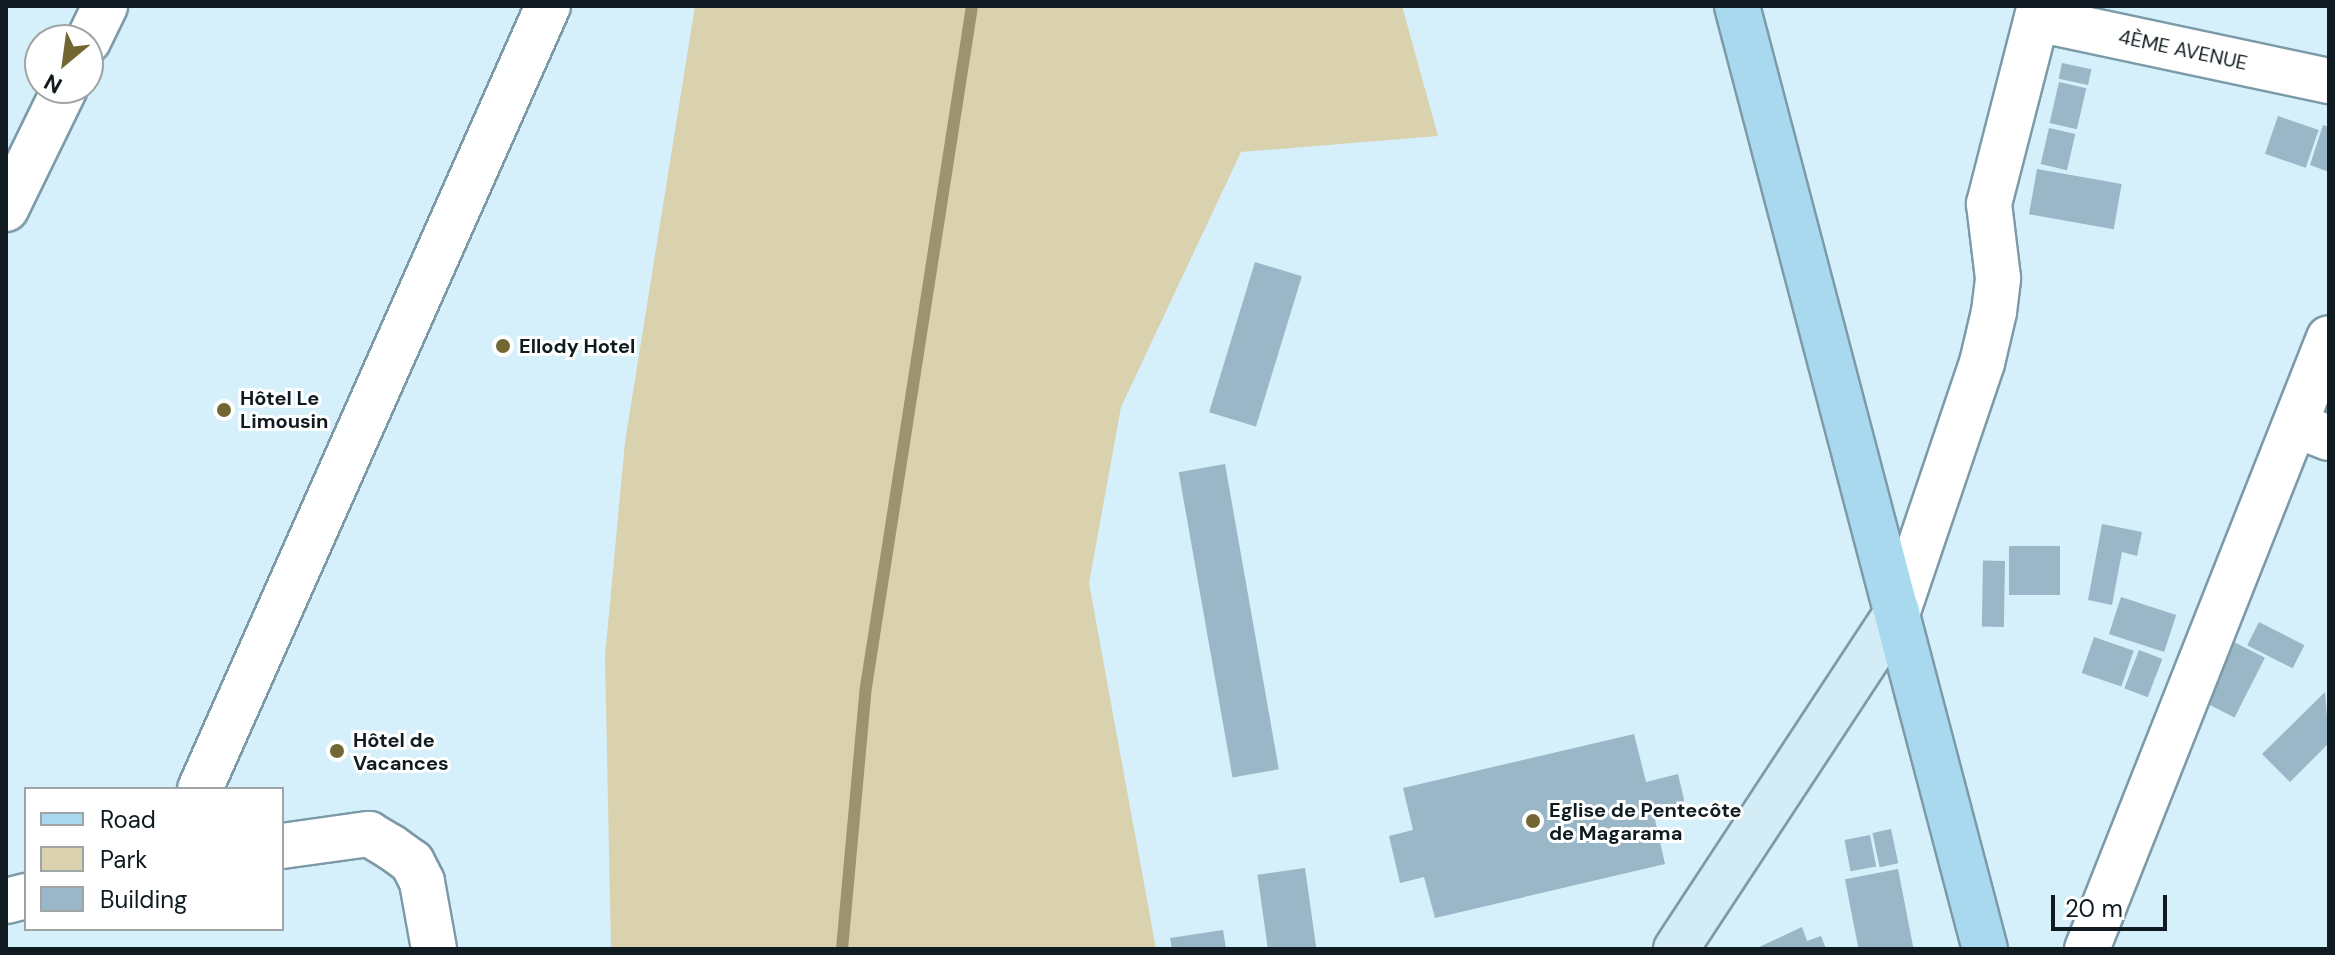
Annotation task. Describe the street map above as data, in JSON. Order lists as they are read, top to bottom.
{
  "streets": {
    "street": ["4ÈME AVENUE"]
  },
  "places": [
    "Ellody Hotel",
    "Hôtel Le Limousin",
    "Hôtel de Vacances",
    "Eglise de Pentecôte de Magarama"
  ],
  "legend": ["Road", "Park", "Building"],
  "scale_bar": "20 m",
  "north": "bottom left"
}
